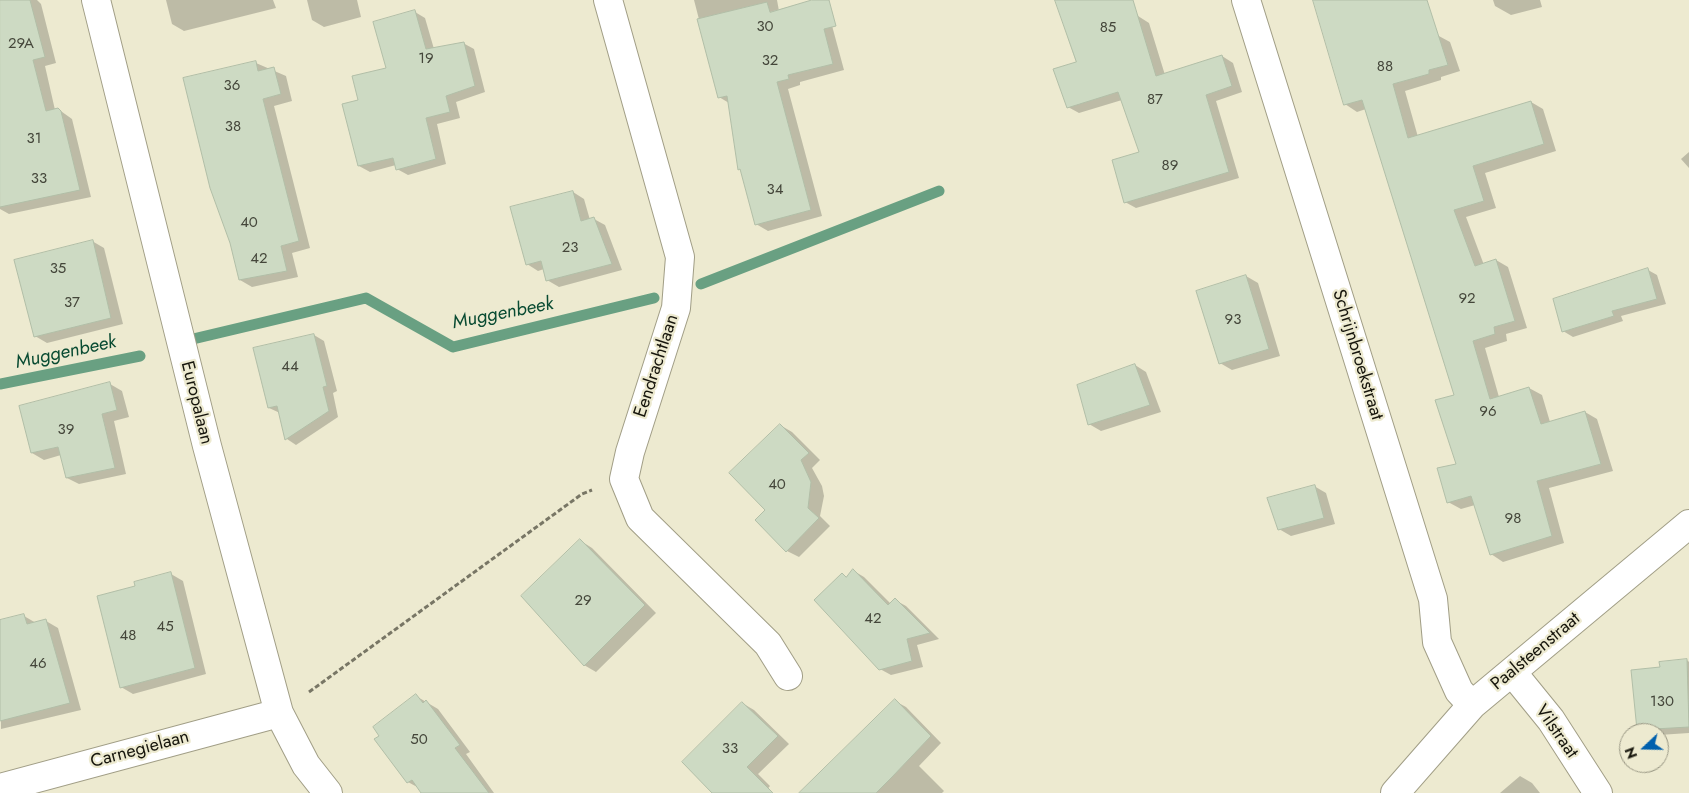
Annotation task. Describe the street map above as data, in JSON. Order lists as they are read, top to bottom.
{
  "streets": {
    "street": [
      "Schrijnbroekstraat",
      "Eendrachtlaan",
      "Europalaan",
      "Paalsteenstraat",
      "Vilstraat",
      "Carnegielaan"
    ]
  },
  "crossings": [
    ["Schrijnbroekstraat", "Paalsteenstraat"],
    ["Europalaan", "Carnegielaan"],
    ["Paalsteenstraat", "Vilstraat"]
  ],
  "water": ["Muggenbeek"],
  "house_numbers": [
    "30",
    "85",
    "29A",
    "19",
    "32",
    "88",
    "36",
    "87",
    "38",
    "31",
    "89",
    "33",
    "34",
    "40",
    "23",
    "42",
    "35",
    "92",
    "37",
    "93",
    "44",
    "96",
    "39",
    "40",
    "98",
    "29",
    "42",
    "45",
    "48",
    "46",
    "130",
    "50",
    "33"
  ],
  "north": "left"
}
